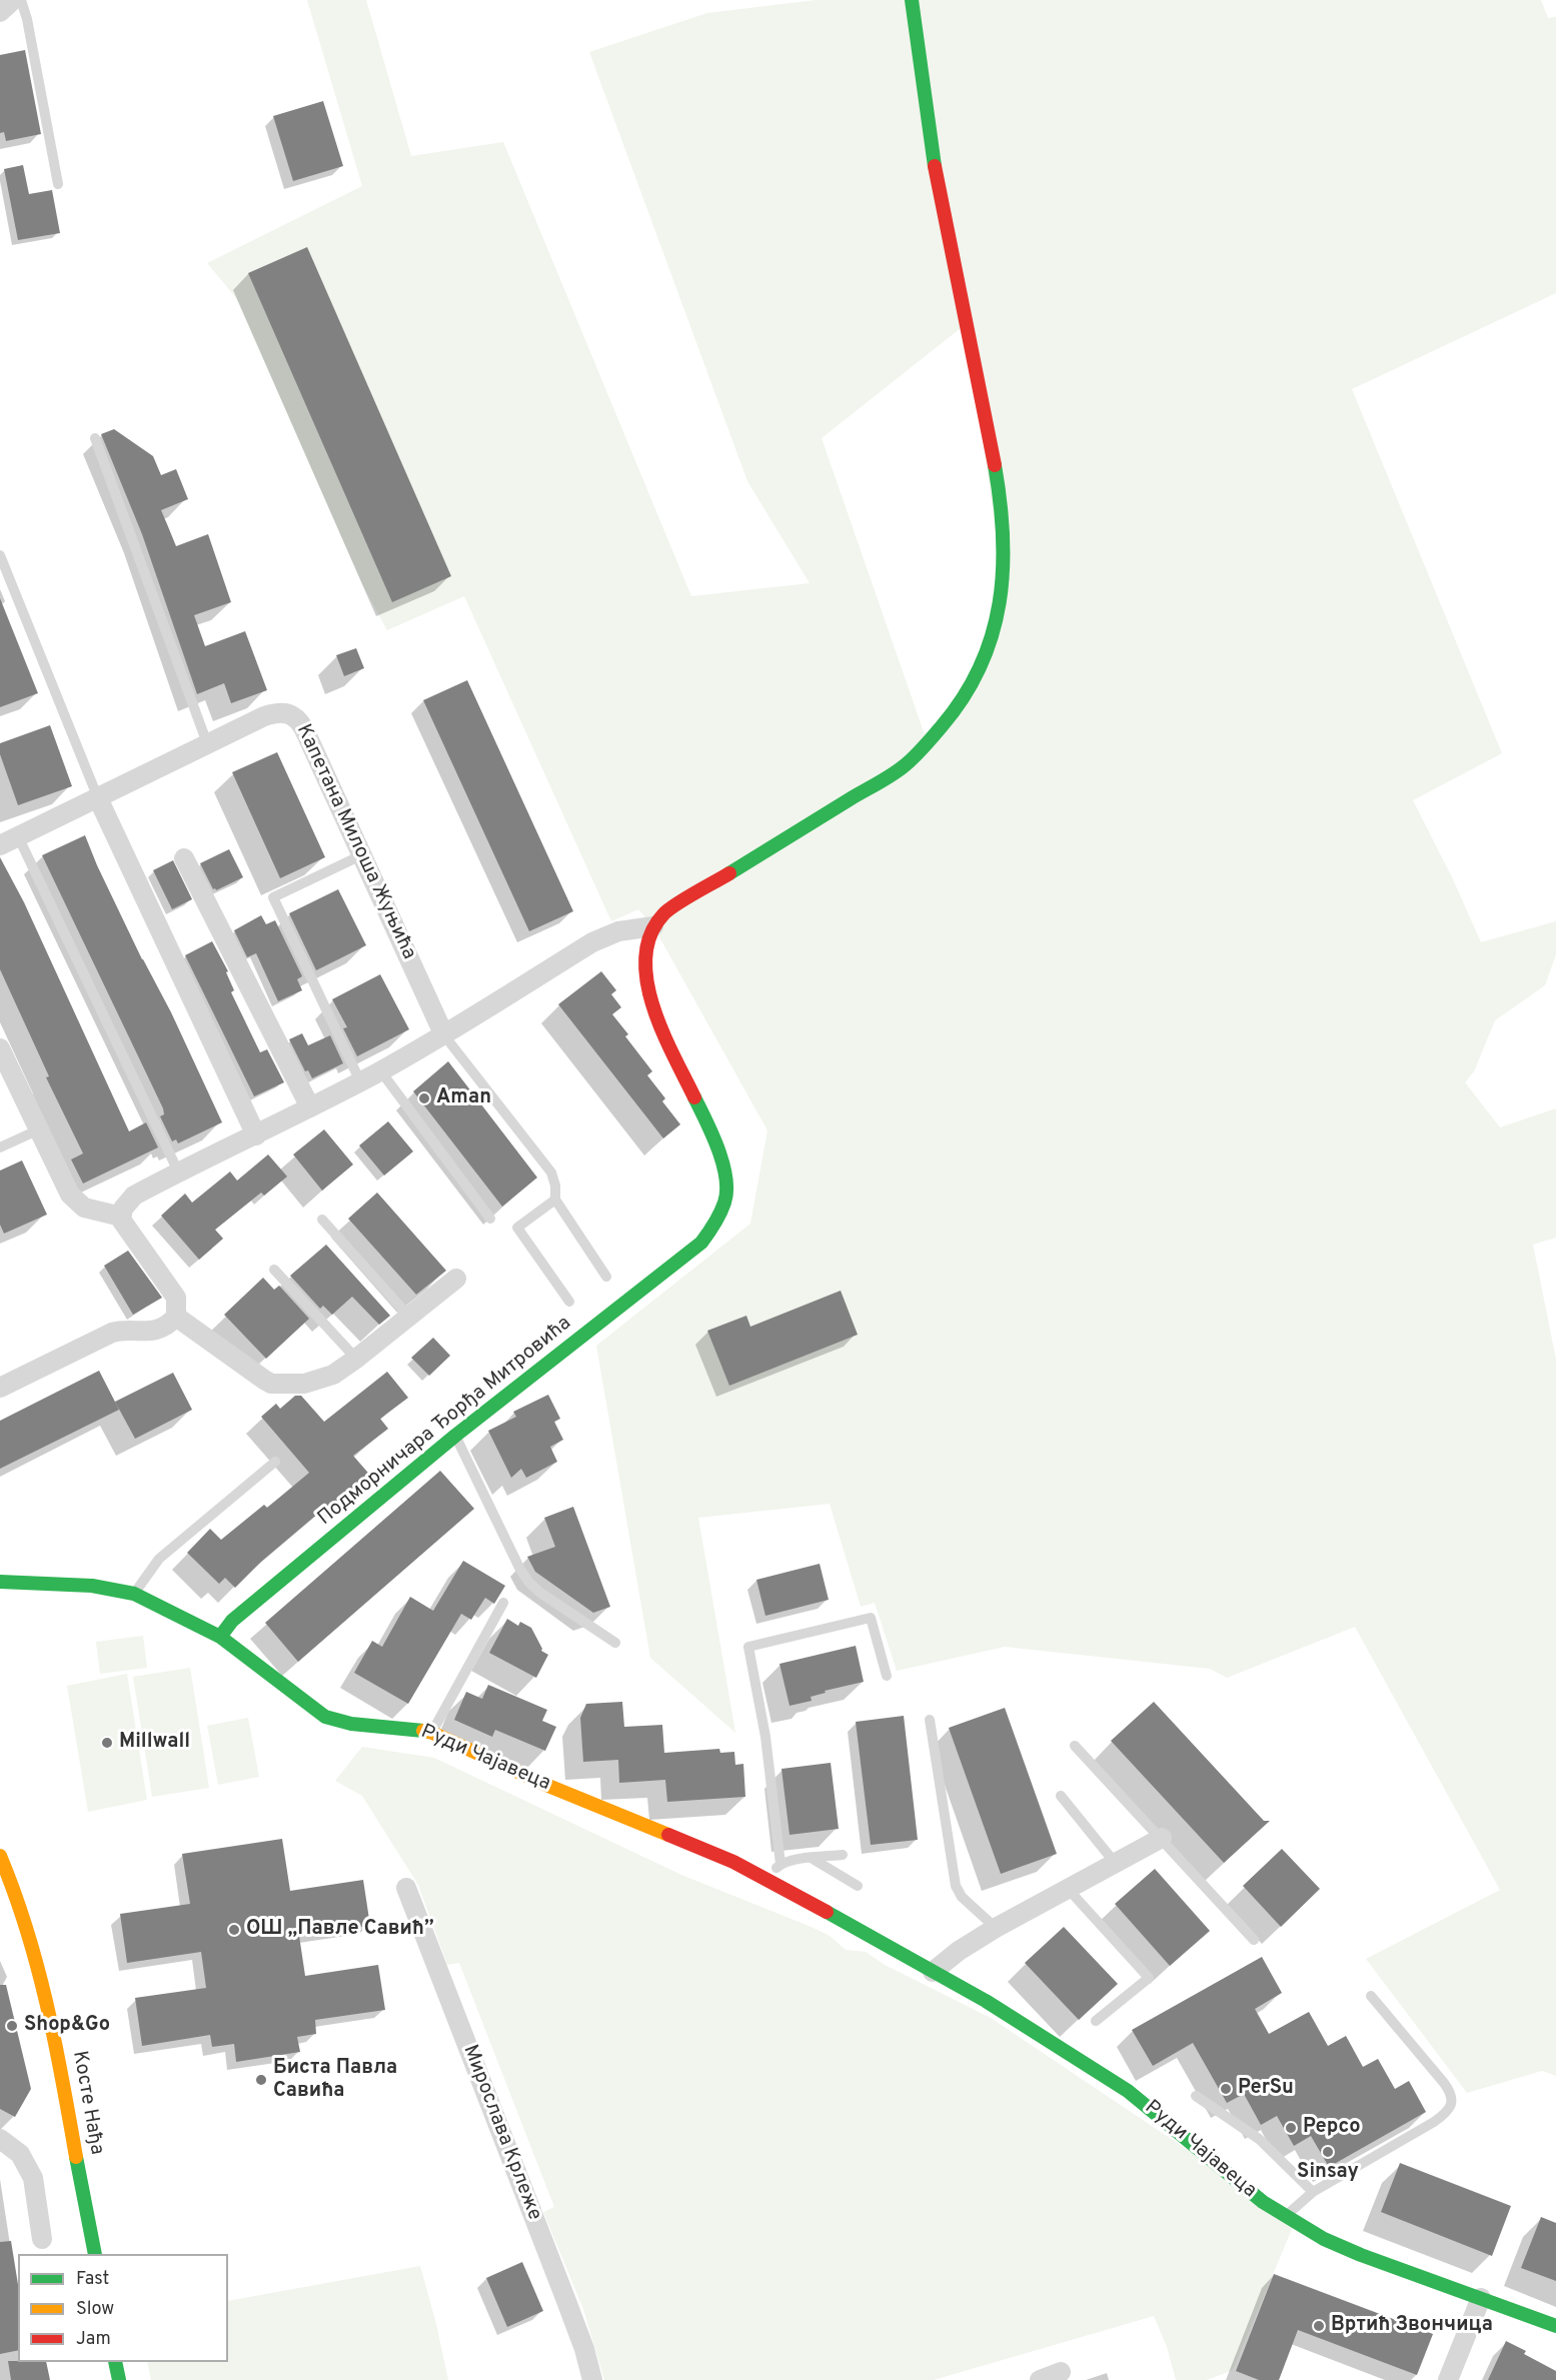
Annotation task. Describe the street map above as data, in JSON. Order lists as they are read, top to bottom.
{
  "streets": {
    "street": [
      "Капетана Милоша Жуњића",
      "Подморничара Ђорђа Митровића",
      "Руди Чајавеца",
      "Косте Нађа",
      "Мирослава Крлеже"
    ]
  },
  "crossings": [
    ["Подморничара Ђорђа Митровића", "Руди Чајавеца"]
  ],
  "places": [
    "Aman",
    "Millwall",
    "ОШ „Павле Савић”",
    "Shop&Go",
    "Биста Павла Савића",
    "PerSu",
    "Pepco",
    "Sinsay",
    "Вртић Звончица"
  ],
  "legend": ["Fast", "Slow", "Jam"]
}
